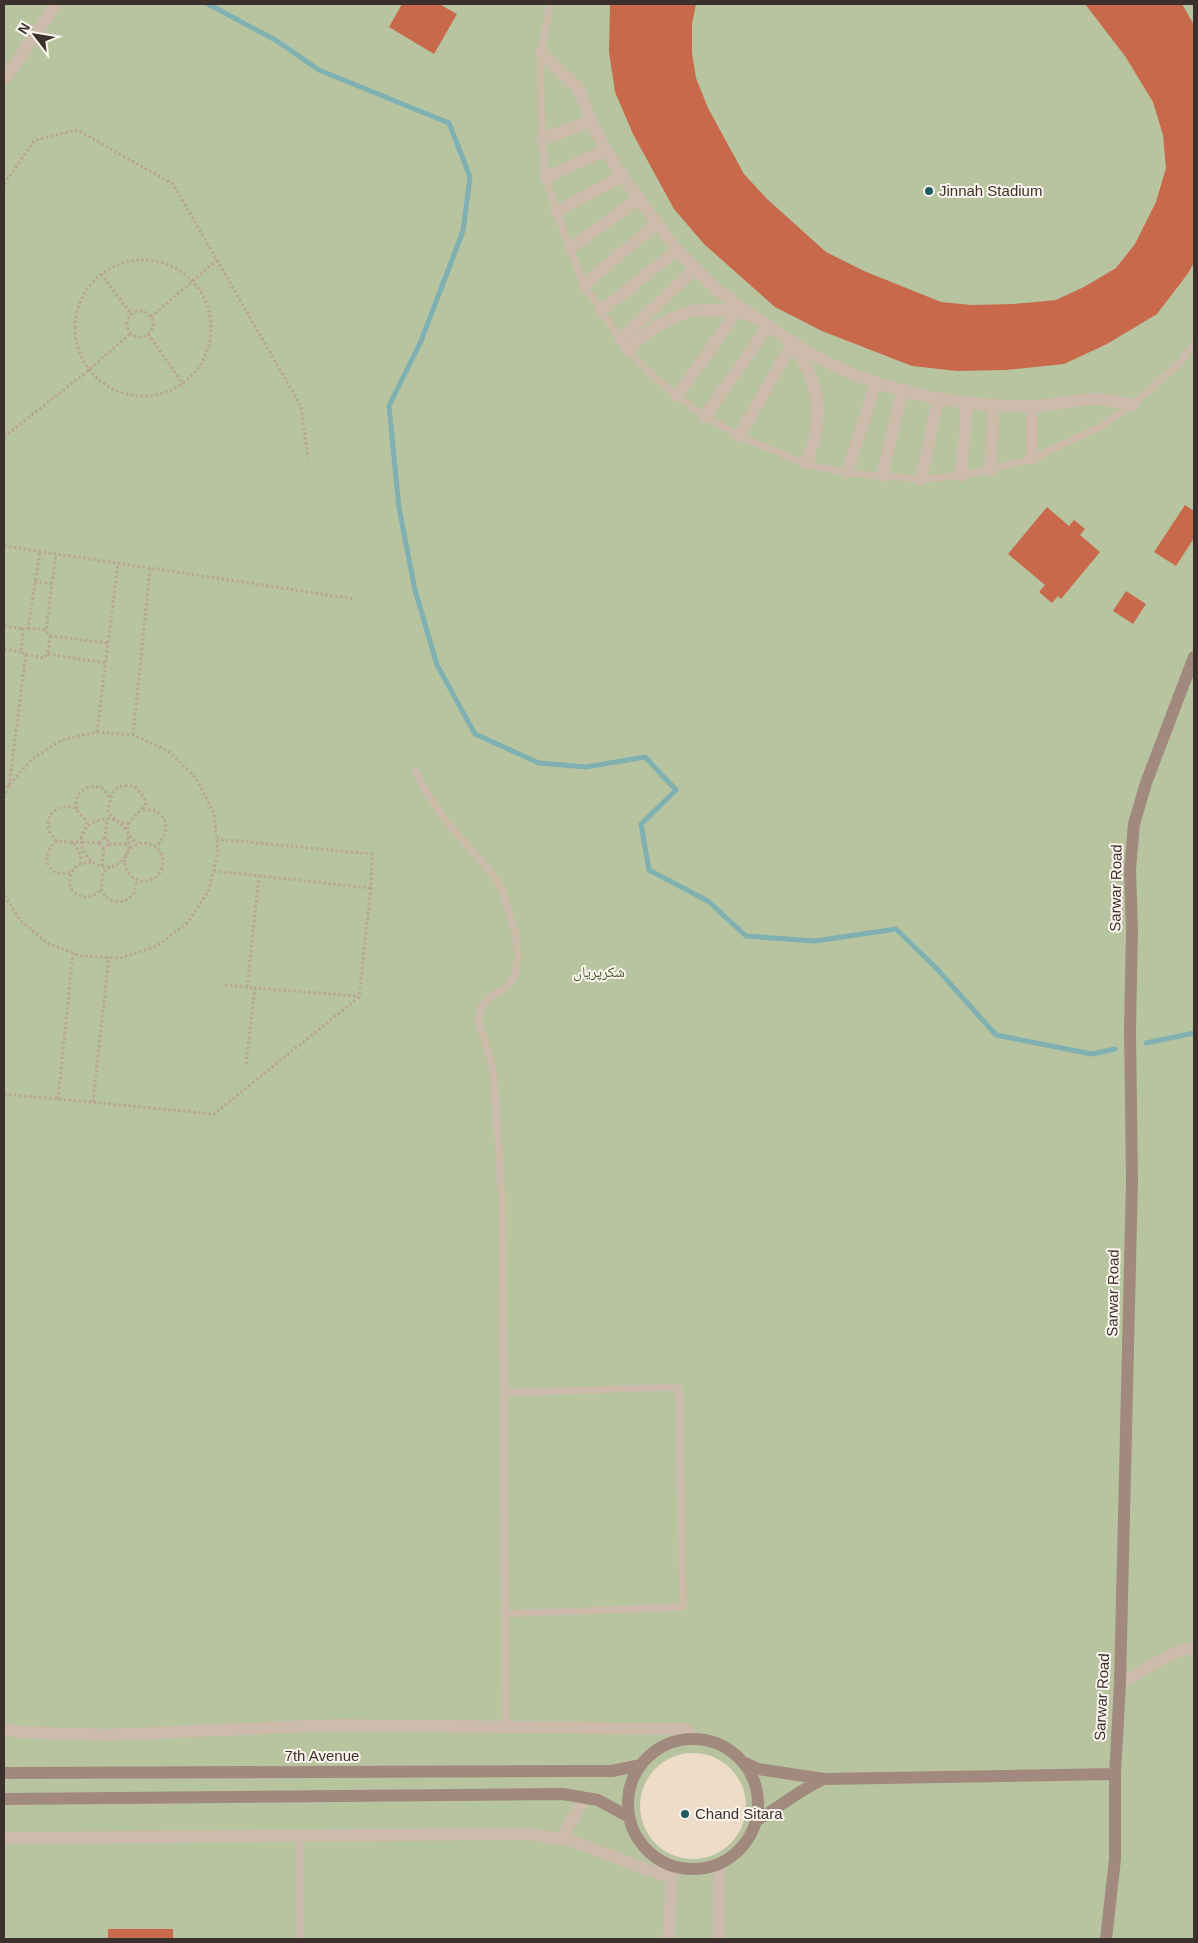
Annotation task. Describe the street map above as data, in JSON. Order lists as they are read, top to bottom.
{
  "streets": {
    "street": ["Sarwar Road", "7th Avenue"]
  },
  "parks": ["شکرپریاں"],
  "places": ["Jinnah Stadium", "Chand Sitara"],
  "north": "top left"
}
